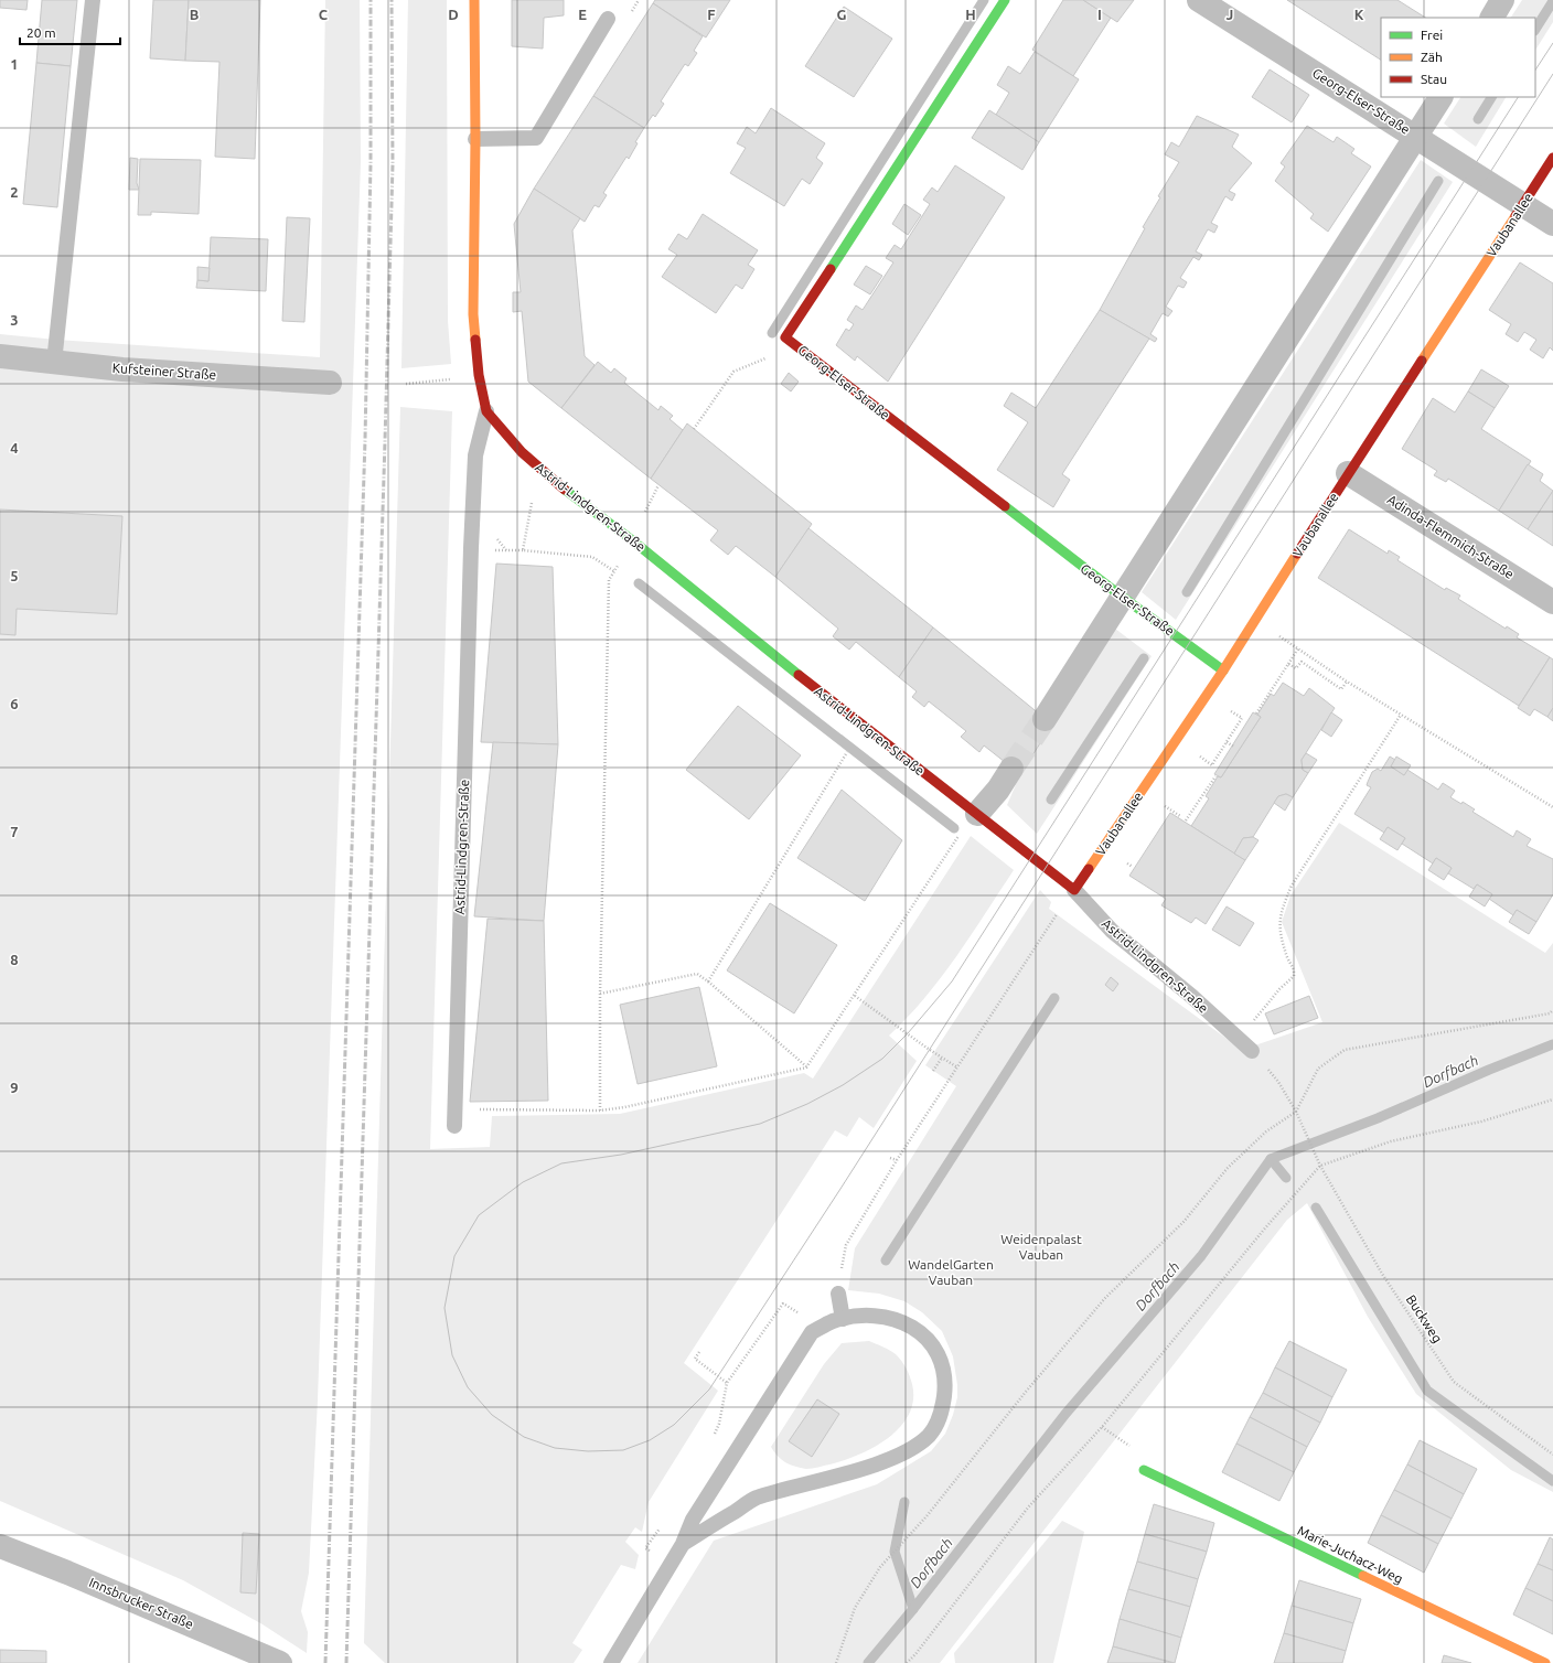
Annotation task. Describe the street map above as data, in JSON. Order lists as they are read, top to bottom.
{
  "streets": {
    "street": [
      "Georg-Elser-Straße",
      "Vaubanallee",
      "Kufsteiner Straße",
      "Astrid-Lindgren-Straße",
      "Adinda-Flemmich-Straße",
      "Marie-Juchacz-Weg",
      "Innsbrucker Straße"
    ],
    "path": ["Buckweg"]
  },
  "crossings": [
    ["Georg-Elser-Straße", "Vaubanallee"],
    ["Vaubanallee", "Astrid-Lindgren-Straße"],
    ["Vaubanallee", "Adinda-Flemmich-Straße"],
    ["Astrid-Lindgren-Straße", "Buckweg"]
  ],
  "water": ["Dorfbach"],
  "parks": ["Weidenpalast Vauban", "WandelGarten Vauban"],
  "legend": ["Frei", "Zäh", "Stau"],
  "scale_bar": "20 m",
  "grid": {
    "columns": [
      "B",
      "C",
      "D",
      "E",
      "F",
      "G",
      "H",
      "I",
      "J",
      "K"
    ],
    "rows": [
      "1",
      "2",
      "3",
      "4",
      "5",
      "6",
      "7",
      "8",
      "9"
    ]
  }
}
